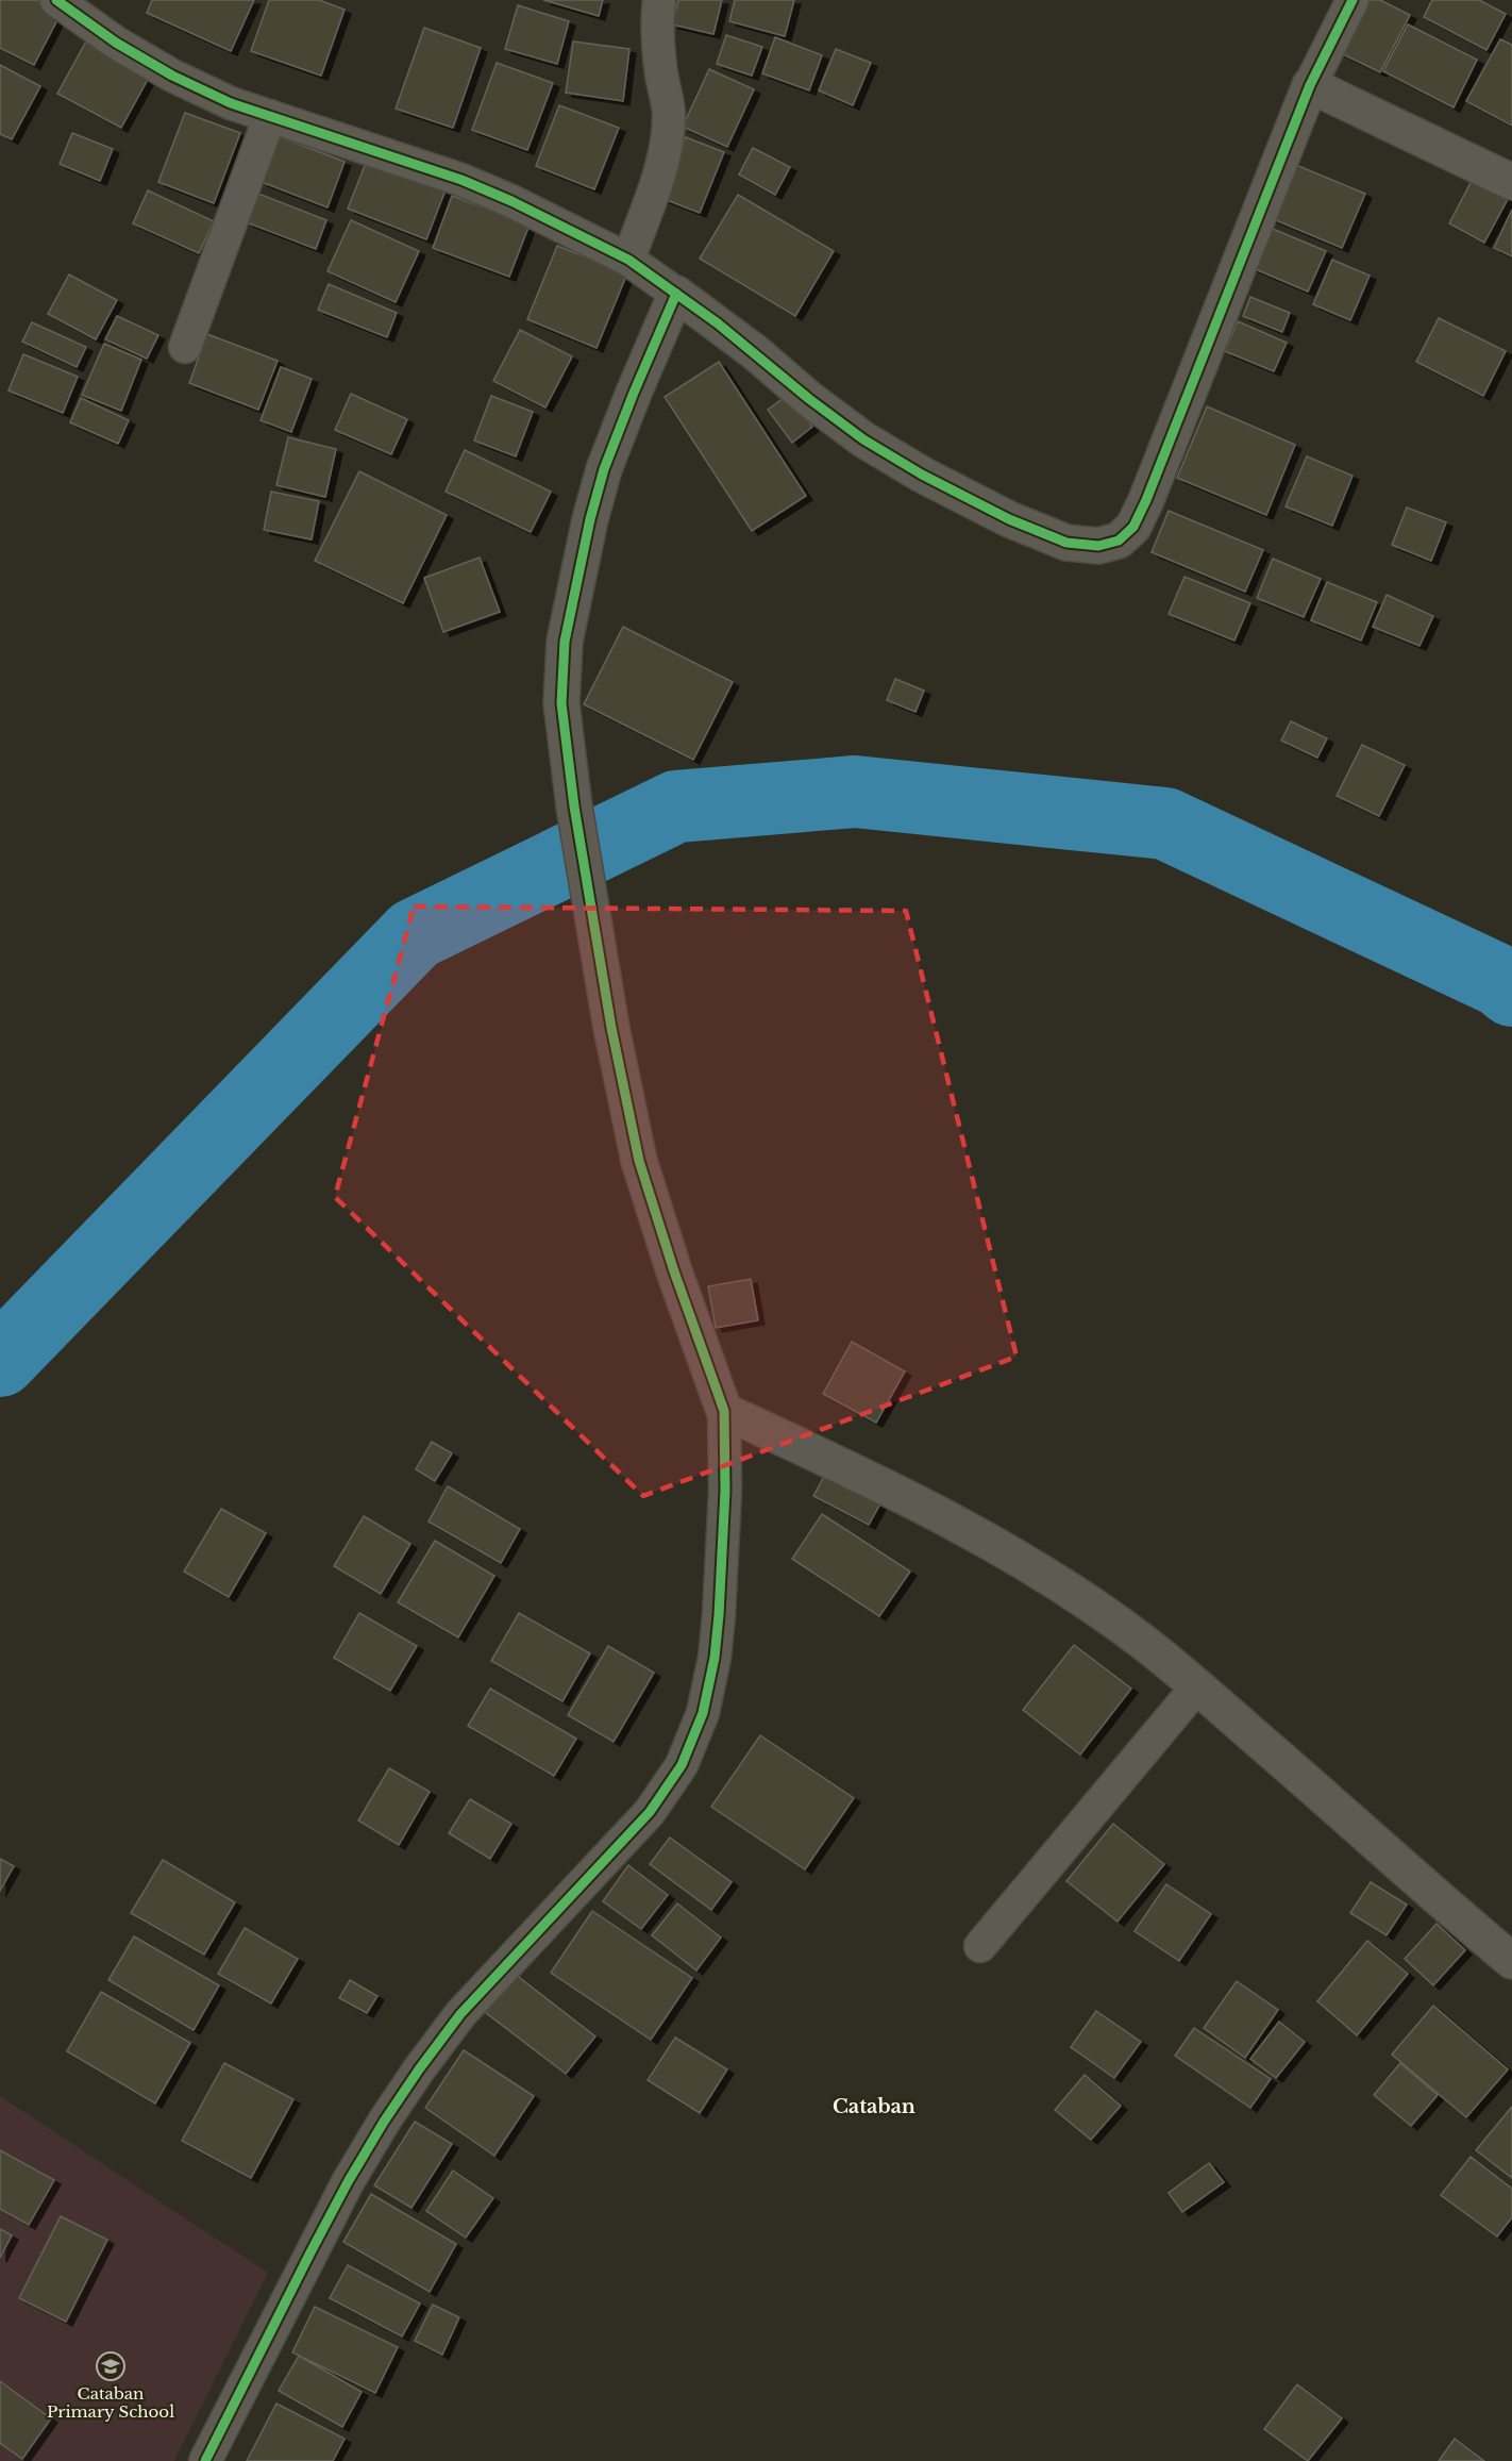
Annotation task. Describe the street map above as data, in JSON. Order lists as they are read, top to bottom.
{
  "districts": ["Cataban"],
  "places": {
    "school or university": ["Cataban Primary School"]
  }
}
